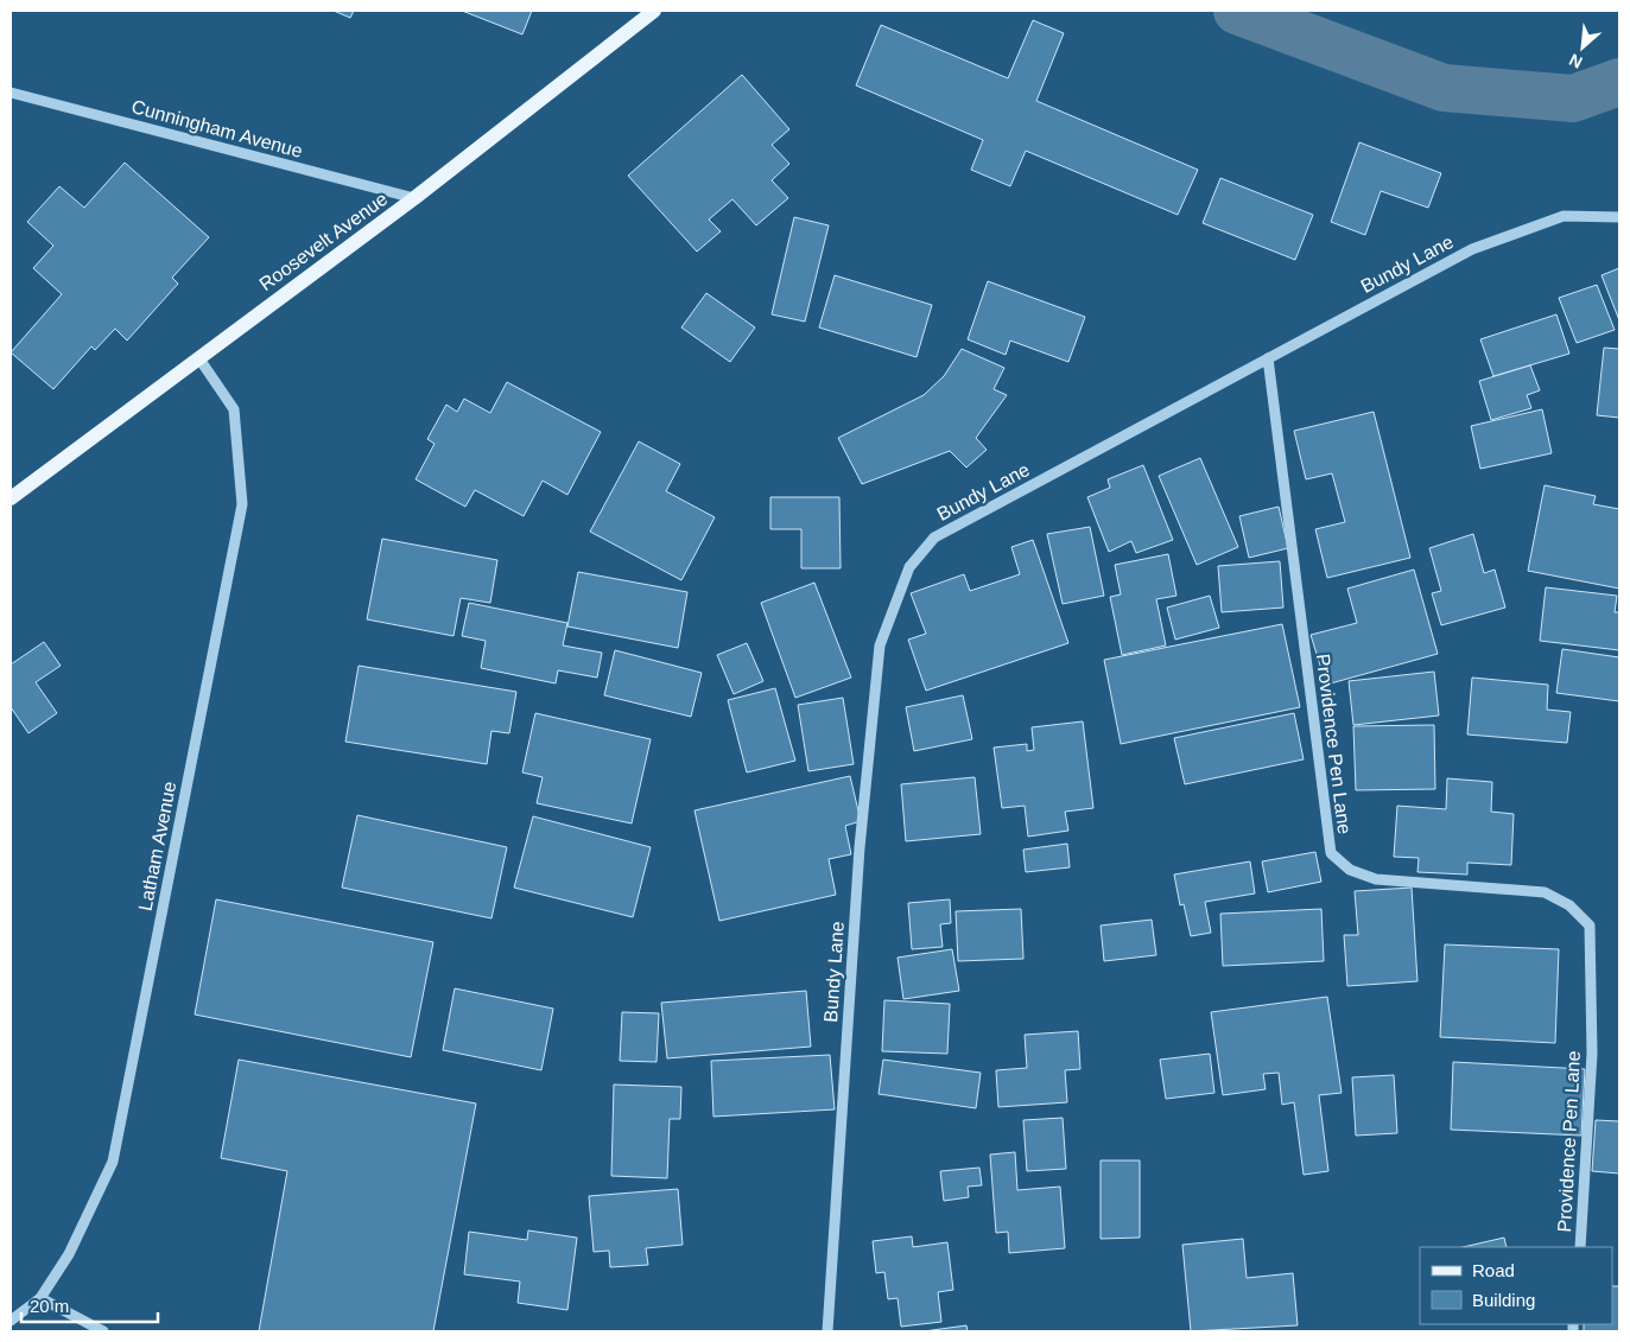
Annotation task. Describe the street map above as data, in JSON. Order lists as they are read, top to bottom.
{
  "streets": {
    "main road": ["Roosevelt Avenue"],
    "street": [
      "Cunningham Avenue",
      "Bundy Lane",
      "Providence Pen Lane",
      "Latham Avenue"
    ]
  },
  "crossings": [
    ["Cunningham Avenue", "Roosevelt Avenue"],
    ["Roosevelt Avenue", "Latham Avenue"],
    ["Bundy Lane", "Providence Pen Lane"]
  ],
  "legend": ["Road", "Building"],
  "scale_bar": "20 m",
  "north": "bottom left"
}
